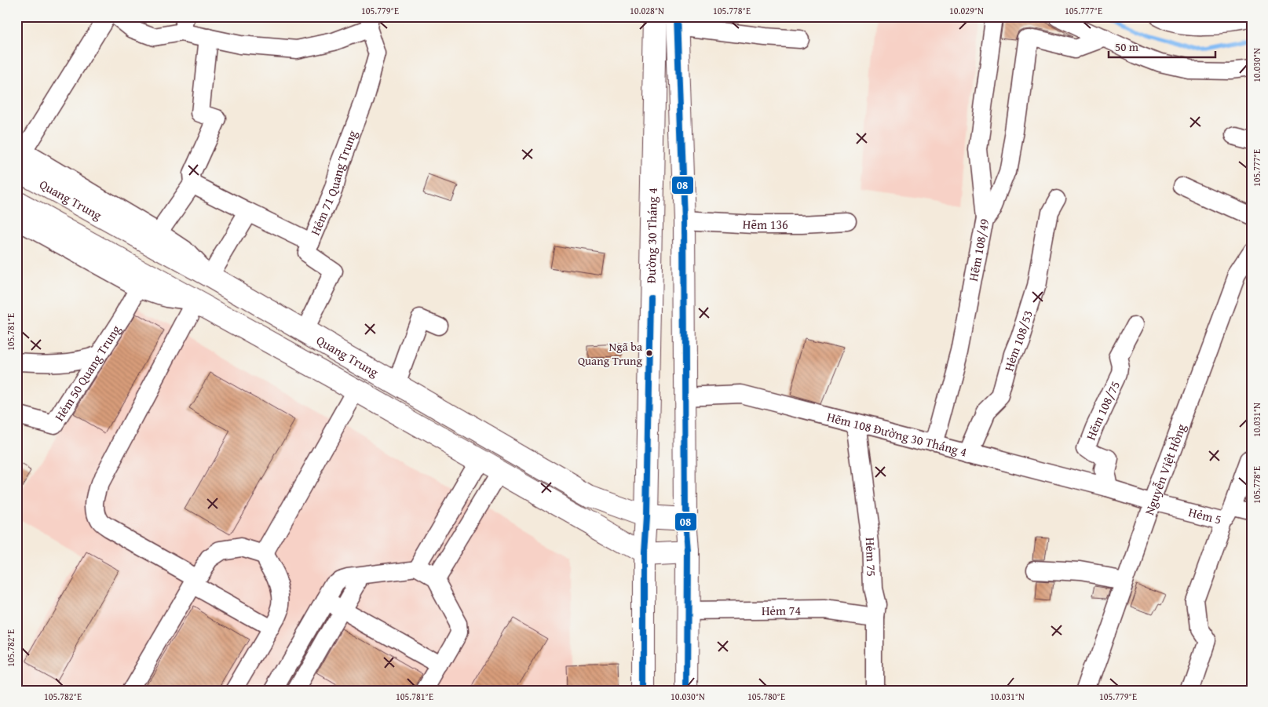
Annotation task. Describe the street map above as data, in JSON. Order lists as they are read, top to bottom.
{
  "streets": {
    "main road": ["Quang Trung", "Đường 30 Tháng 4"],
    "street": [
      "Hẻm 71 Quang Trung",
      "Hẽm 136",
      "Hẽm 108/49",
      "Hẻm 108/53",
      "Hẻm 50 Quang Trung",
      "Hẽm 108/75",
      "Hẽm 108 Đường 30 Tháng 4",
      "Nguyễn Việt Hồng",
      "Hẻm 5",
      "Hẻm 75",
      "Hẻm 74"
    ]
  },
  "crossings": [
    ["Hẻm 71 Quang Trung", "Quang Trung"],
    ["Quang Trung", "Đường 30 Tháng 4"],
    ["Quang Trung", "Hẻm 50 Quang Trung"],
    ["Hẽm 108/49", "Hẽm 108 Đường 30 Tháng 4"],
    ["Hẻm 108/53", "Hẽm 108 Đường 30 Tháng 4"],
    ["Hẽm 108/75", "Hẽm 108 Đường 30 Tháng 4"],
    ["Hẽm 108 Đường 30 Tháng 4", "Nguyễn Việt Hồng"],
    ["Hẽm 108 Đường 30 Tháng 4", "Hẻm 5"],
    ["Hẽm 108 Đường 30 Tháng 4", "Hẻm 75"],
    ["Nguyễn Việt Hồng", "Hẻm 5"],
    ["Hẻm 75", "Hẻm 74"]
  ],
  "places": ["Ngã ba Quang Trung"],
  "lines": ["transit line 08"],
  "scale_bar": "50 m",
  "coordinates": [
    "105.779°E",
    "10.028°N",
    "105.778°E",
    "10.029°N",
    "105.777°E",
    "10.030°N",
    "105.781°E",
    "10.031°N",
    "105.782°E",
    "105.780°E"
  ]
}
